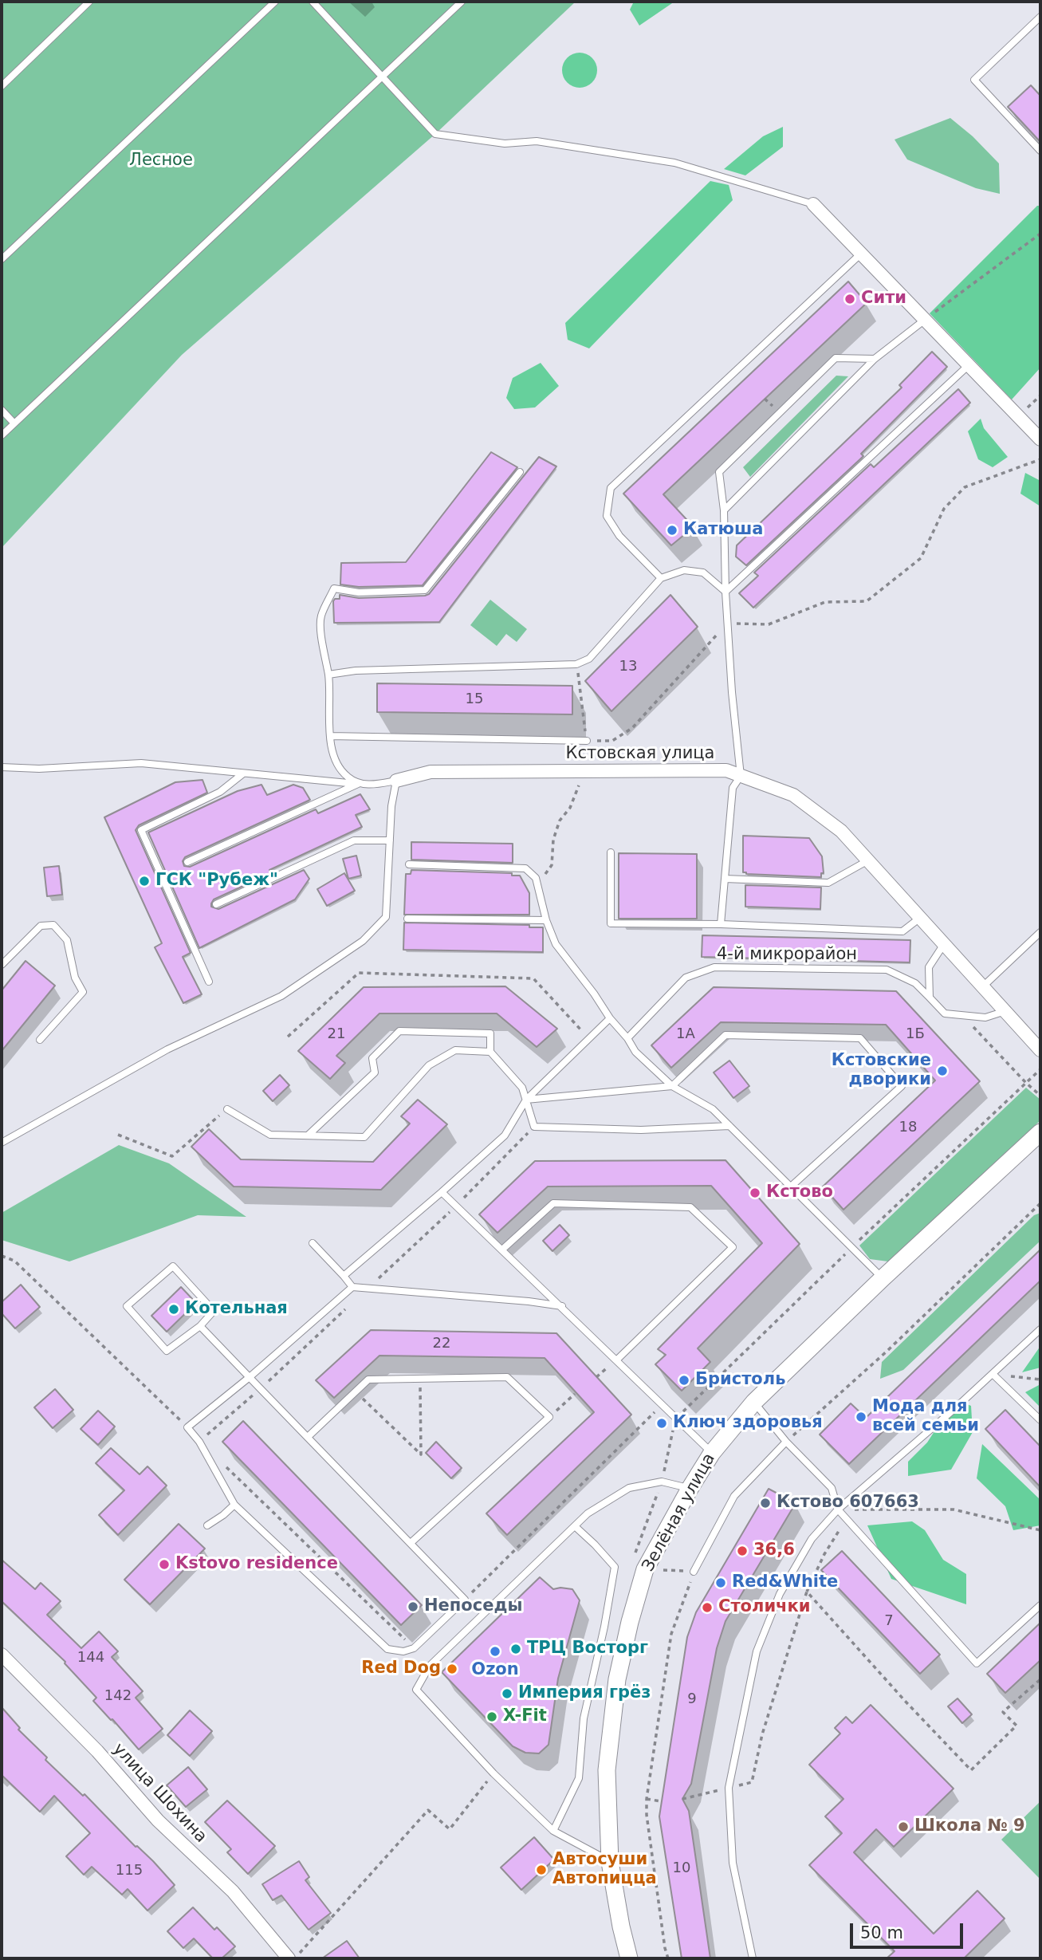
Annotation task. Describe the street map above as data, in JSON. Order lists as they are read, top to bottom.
{
  "streets": {
    "main road": ["Зелёная улица"],
    "street": ["Кстовская улица", "улица Шохина"],
    "lane": ["4-й микрорайон"]
  },
  "crossings": [
    ["Кстовская улица", "4-й микрорайон"]
  ],
  "parks": ["Лесное"],
  "places": [
    "Сити",
    "Катюша",
    "ГСК \"Рубеж\"",
    "Кстовские дворики",
    "Кстово",
    "Котельная",
    "Бристоль",
    "Мода для всей семьи",
    "Ключ здоровья",
    "Кстово 607663",
    "36,6",
    "Kstovo residence",
    "Red&White",
    "Непоседы",
    "Столички",
    "ТРЦ Восторг",
    "Ozon",
    "Red Dog",
    "Империя грёз",
    "X-Fit",
    "Школа № 9",
    "Автосуши Автопицца"
  ],
  "house_numbers": [
    "13",
    "15",
    "21",
    "1А",
    "1Б",
    "18",
    "22",
    "7",
    "144",
    "142",
    "9",
    "10",
    "115"
  ],
  "scale_bar": "50 m"
}
